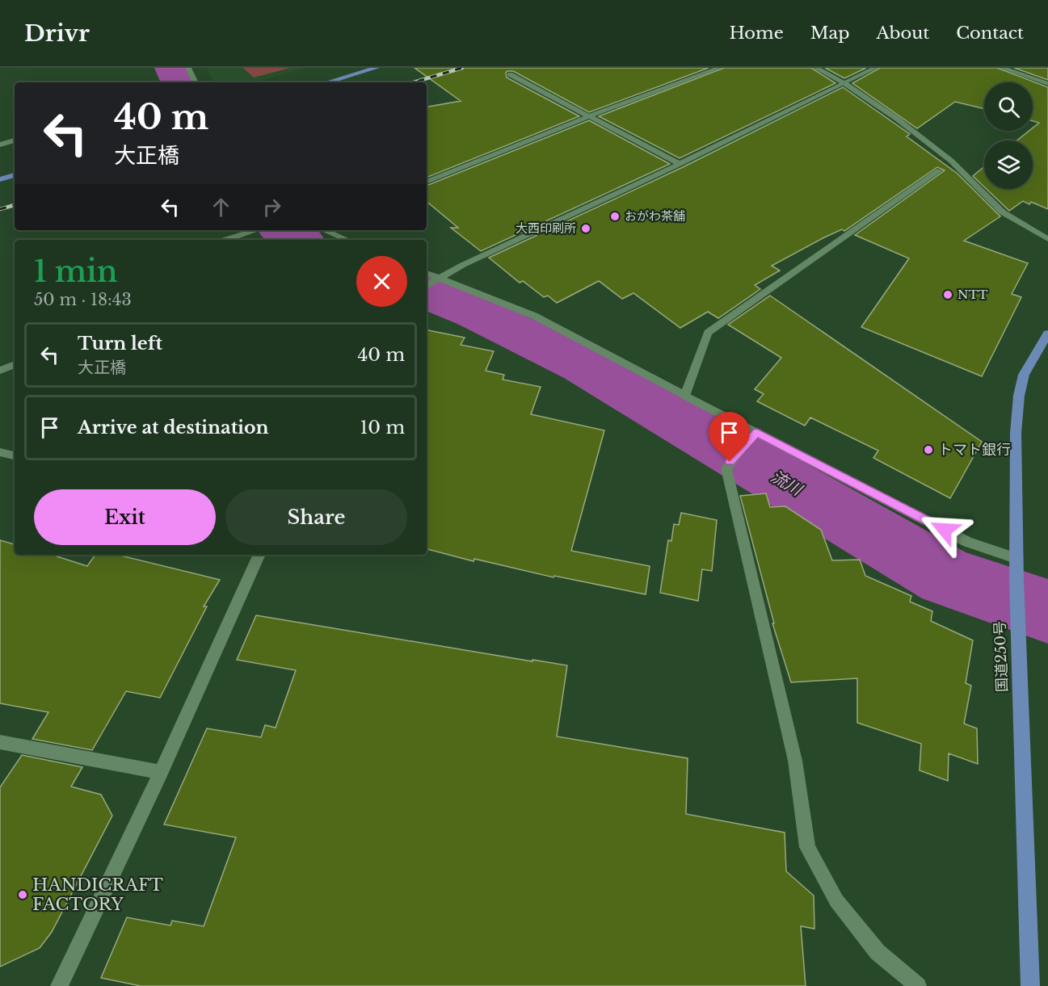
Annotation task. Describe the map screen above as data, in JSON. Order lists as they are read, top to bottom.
{
  "streets": {
    "highway": ["国道250号"]
  },
  "water": ["流川"],
  "places": [
    "おがわ茶舗",
    "大西印刷所",
    "NTT",
    "トマト銀行",
    "HANDICRAFT FACTORY"
  ],
  "page": {
    "header": "Drivr",
    "nav": [
      "Home",
      "Map",
      "About",
      "Contact"
    ],
    "turn": ["40 m", "大正橋"],
    "heading": ["1 min", "50 m · 18:43"],
    "list": [
      {
        "name": "Turn left",
        "note": "大正橋",
        "value": "40 m"
      },
      {
        "name": "Arrive at destination",
        "value": "10 m"
      }
    ],
    "buttons": ["Exit", "Share"]
  }
}
